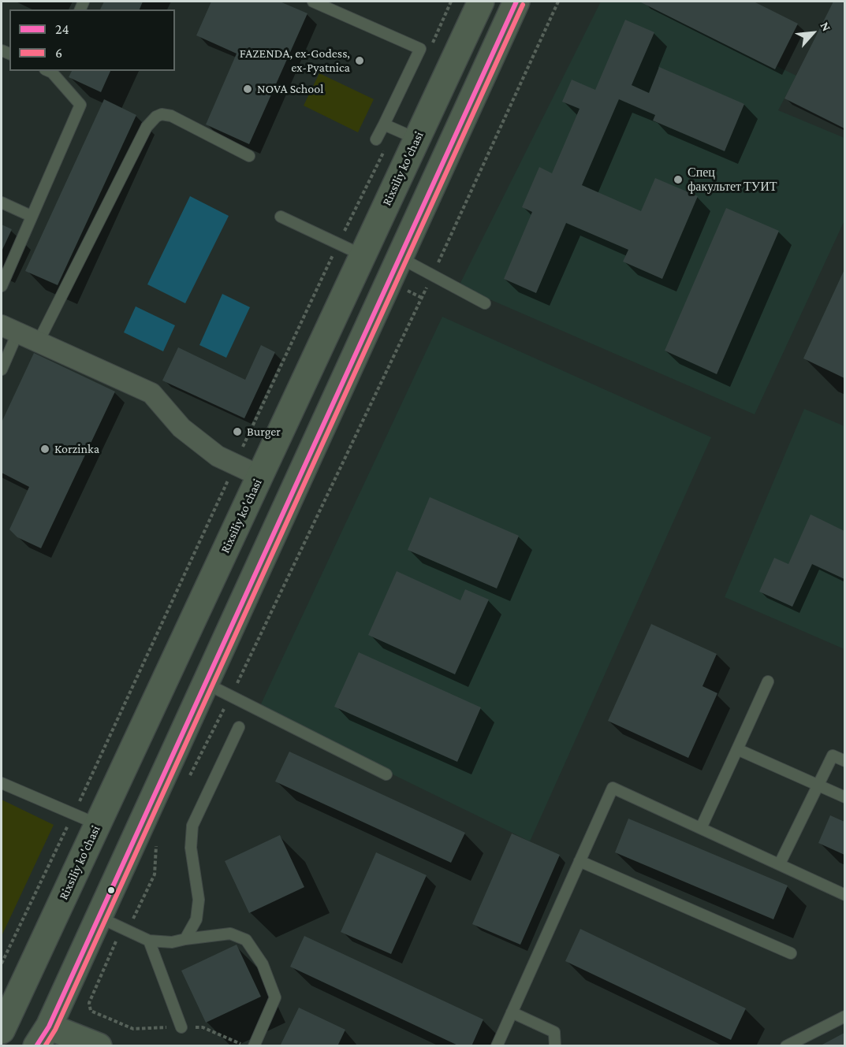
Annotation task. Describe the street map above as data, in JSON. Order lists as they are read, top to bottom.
{
  "streets": {
    "main road": ["Rixsiliy ko'chasi"]
  },
  "places": [
    "FAZENDA, ex-Godess, ex-Pyatnica",
    "NOVA School",
    "Спец факультет ТУИТ",
    "Burger",
    "Korzinka"
  ],
  "lines": ["transit line 24", "transit line 6"],
  "legend": ["24", "6"],
  "north": "top right"
}
